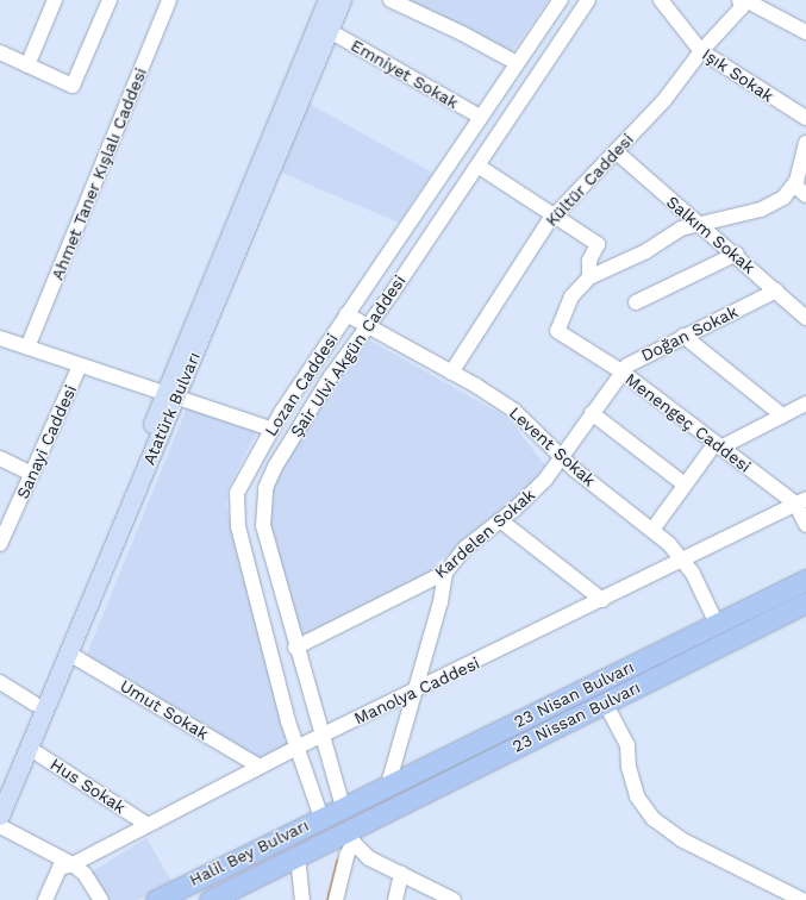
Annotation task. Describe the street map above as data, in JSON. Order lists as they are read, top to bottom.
{
  "streets": {
    "highway": ["23 Nisan Bulvarı", "23 Nissan Bulvarı", "Halil Bey Bulvarı"],
    "main road": ["Atatürk Bulvarı"],
    "street": [
      "Emniyet Sokak",
      "Işık Sokak",
      "Ahmet Taner Kışlalı Caddesi",
      "Kültür Caddesi",
      "Salkım Sokak",
      "Doğan Sokak",
      "Şair Ulvi Akgün Caddesi",
      "Lozan Caddesi",
      "Menengeç Caddesi",
      "Sanayi Caddesi",
      "Levent Sokak",
      "Kardelen Sokak",
      "Manolya Caddesi",
      "Umut Sokak",
      "Hus Sokak"
    ]
  },
  "crossings": [
    ["Emniyet Sokak", "Lozan Caddesi"],
    ["Emniyet Sokak", "Atatürk Bulvarı"],
    ["Işık Sokak", "Kültür Caddesi"],
    ["Kültür Caddesi", "Salkım Sokak"],
    ["Kültür Caddesi", "Levent Sokak"],
    ["Salkım Sokak", "Doğan Sokak"],
    ["Doğan Sokak", "Menengeç Caddesi"],
    ["Doğan Sokak", "Levent Sokak"],
    ["Doğan Sokak", "Kardelen Sokak"],
    ["Şair Ulvi Akgün Caddesi", "Levent Sokak"],
    ["Şair Ulvi Akgün Caddesi", "Kardelen Sokak"],
    ["Şair Ulvi Akgün Caddesi", "Manolya Caddesi"],
    ["Şair Ulvi Akgün Caddesi", "23 Nisan Bulvarı"],
    ["Şair Ulvi Akgün Caddesi", "Halil Bey Bulvarı"],
    ["Lozan Caddesi", "Levent Sokak"],
    ["Lozan Caddesi", "Manolya Caddesi"],
    ["Lozan Caddesi", "Halil Bey Bulvarı"],
    ["Atatürk Bulvarı", "Umut Sokak"],
    ["Atatürk Bulvarı", "Hus Sokak"],
    ["Menengeç Caddesi", "Manolya Caddesi"],
    ["Levent Sokak", "Kardelen Sokak"],
    ["Levent Sokak", "Manolya Caddesi"],
    ["Levent Sokak", "23 Nisan Bulvarı"],
    ["Manolya Caddesi", "Umut Sokak"],
    ["Manolya Caddesi", "Hus Sokak"],
    ["23 Nisan Bulvarı", "Halil Bey Bulvarı"],
    ["23 Nissan Bulvarı", "Halil Bey Bulvarı"]
  ]
}
